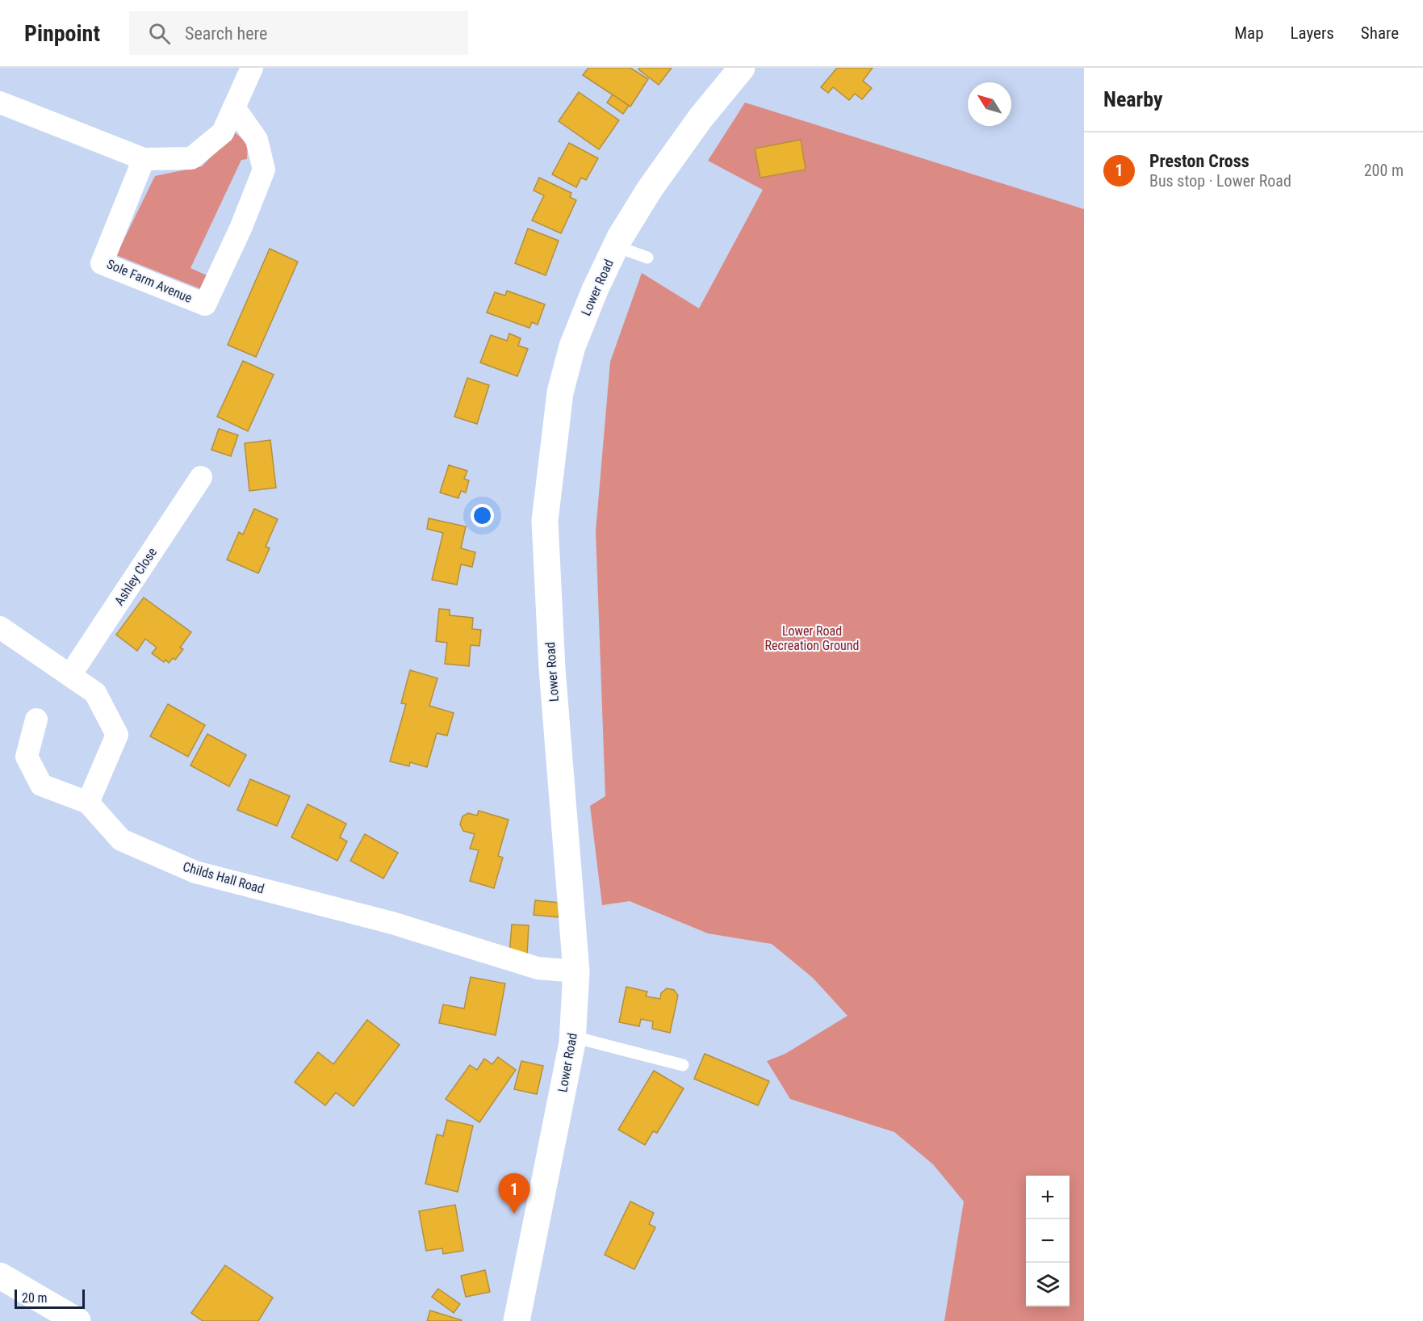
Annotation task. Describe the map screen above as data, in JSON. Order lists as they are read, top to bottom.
{
  "streets": {
    "street": [
      "Sole Farm Avenue",
      "Lower Road",
      "Ashley Close",
      "Childs Hall Road"
    ]
  },
  "crossings": [
    ["Lower Road", "Childs Hall Road"]
  ],
  "parks": ["Lower Road Recreation Ground"],
  "scale_bar": "20 m",
  "north": "top left",
  "page": {
    "header": "Pinpoint",
    "search": "Search here",
    "nav": ["Map", "Layers", "Share"],
    "heading": "Nearby",
    "list": [
      {
        "mark": "1",
        "name": "Preston Cross",
        "note": "Bus stop · Lower Road",
        "value": "200 m"
      }
    ],
    "pins": "1",
    "map_buttons": ["+", "−"],
    "scale": "20 m"
  }
}
